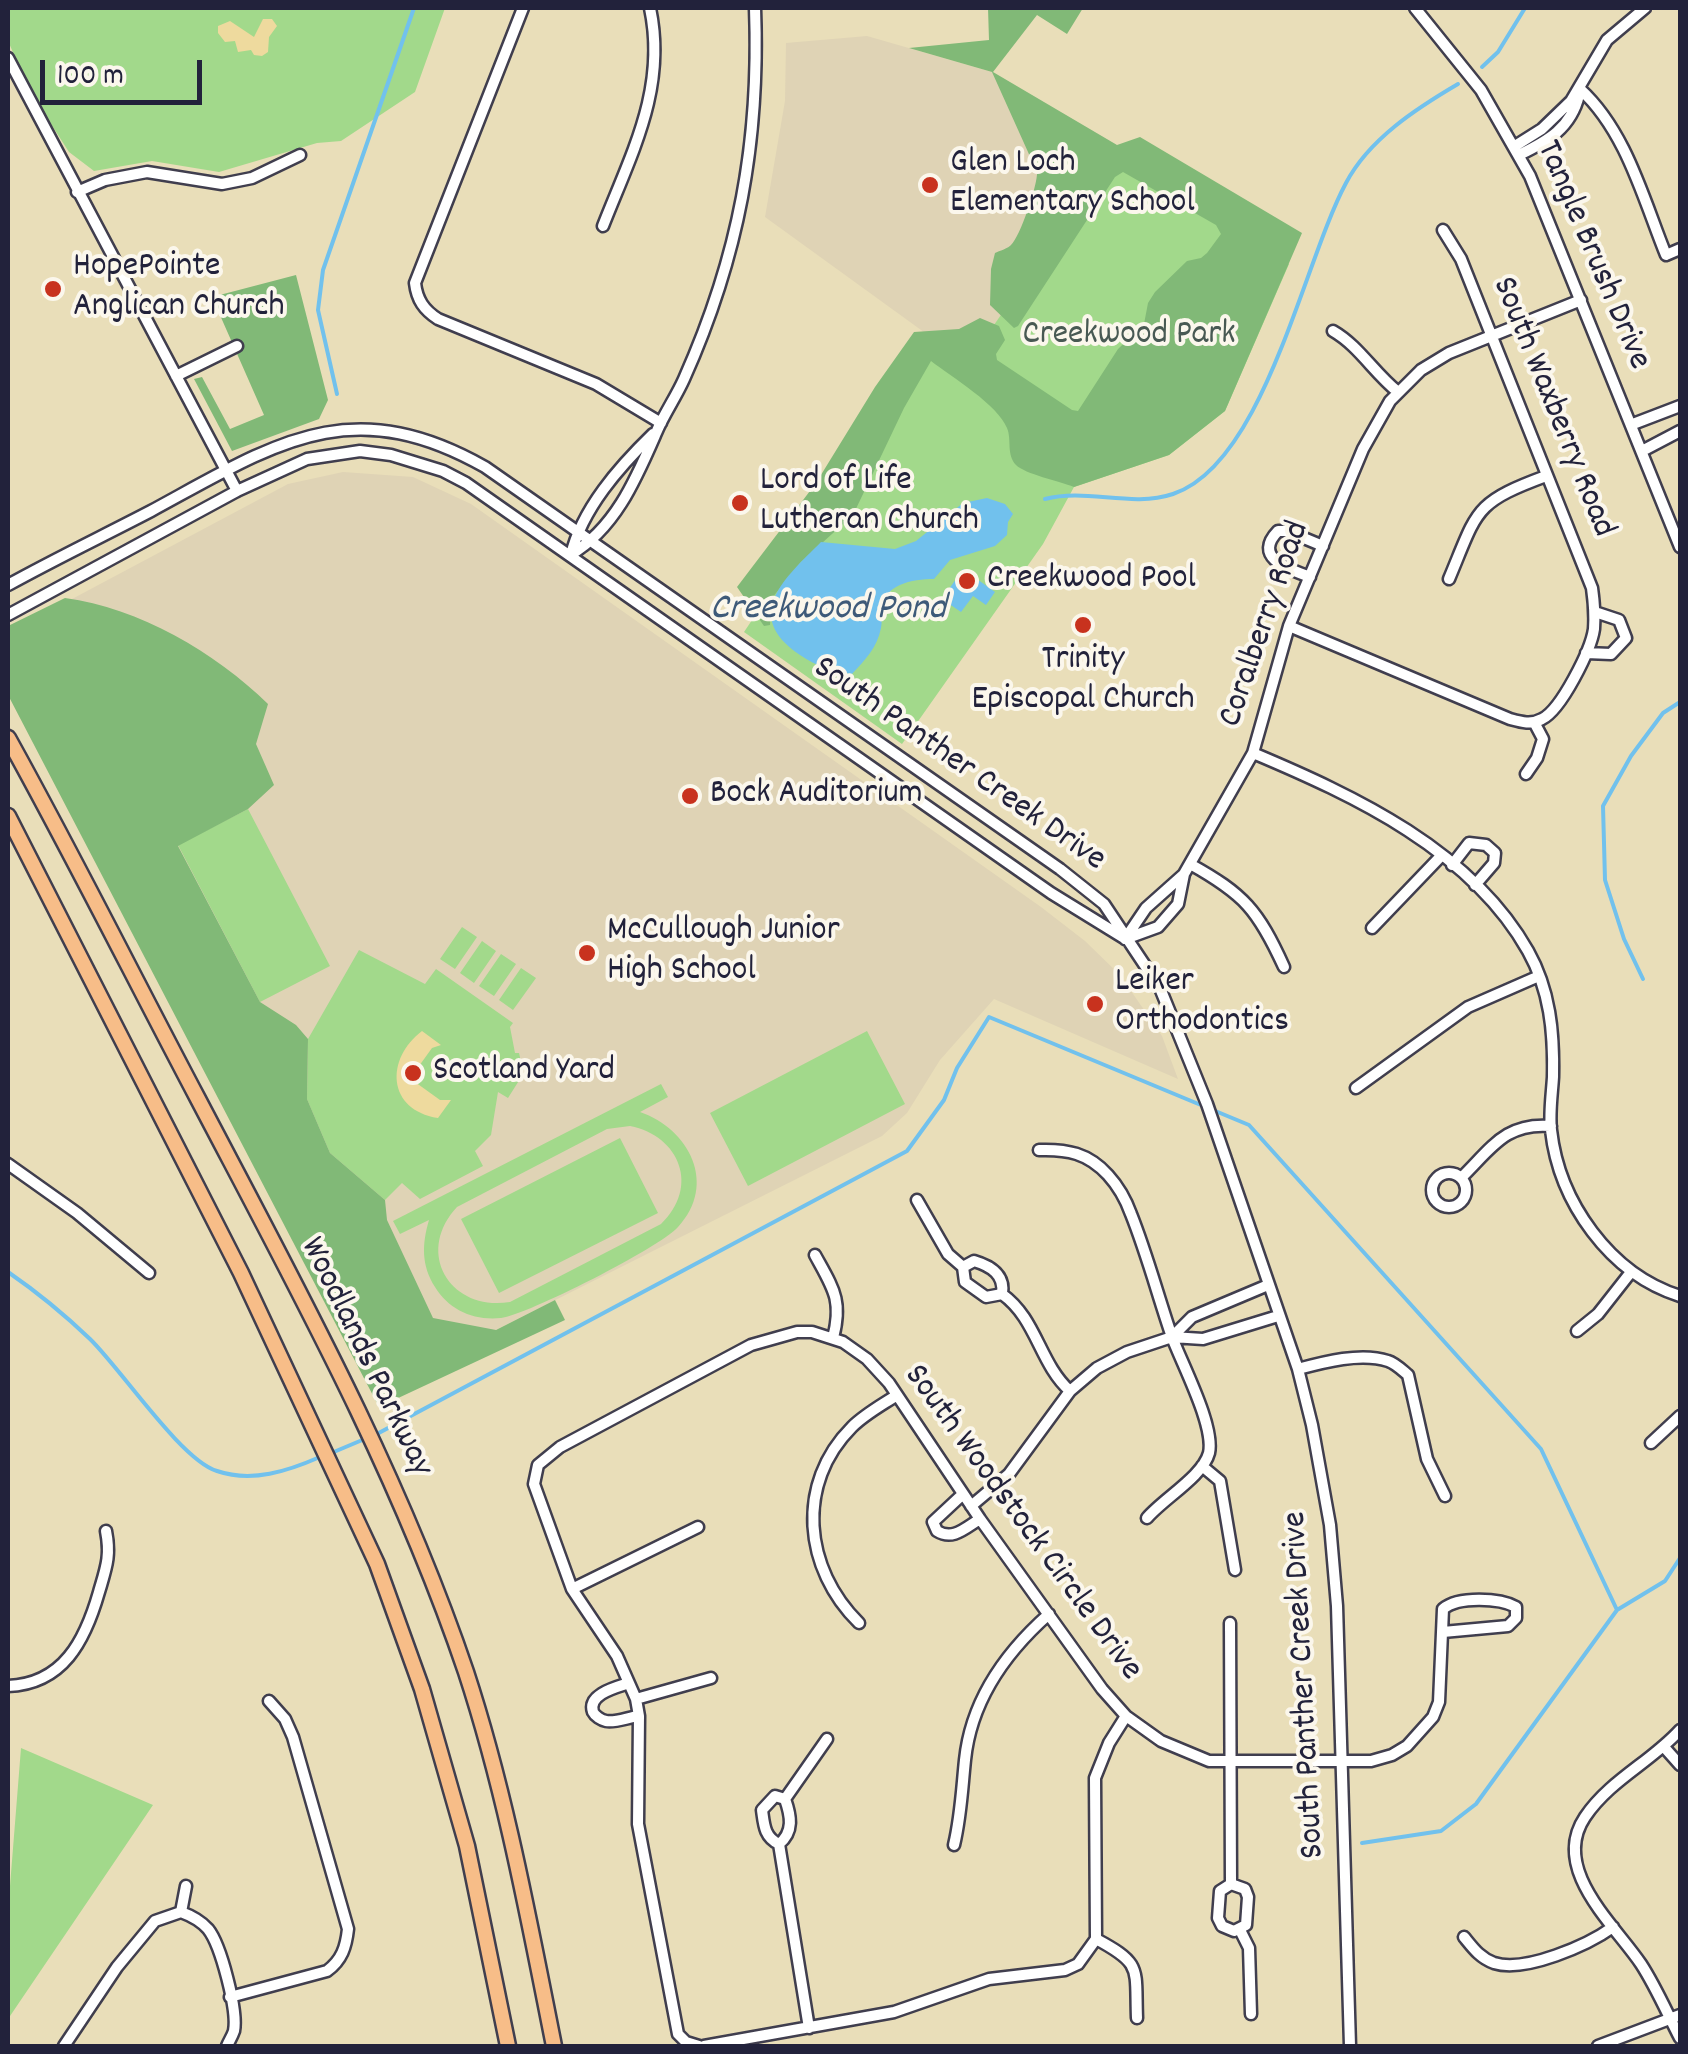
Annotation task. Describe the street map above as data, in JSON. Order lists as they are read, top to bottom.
{
  "streets": {
    "main road": ["Woodlands Parkway"],
    "street": [
      "Tangle Brush Drive",
      "South Waxberry Road",
      "Coralberry Road",
      "South Panther Creek Drive",
      "South Woodstock Circle Drive"
    ]
  },
  "crossings": [
    ["Tangle Brush Drive", "Coralberry Road"],
    ["South Waxberry Road", "Coralberry Road"],
    ["Coralberry Road", "South Panther Creek Drive"],
    ["South Panther Creek Drive", "South Woodstock Circle Drive"]
  ],
  "water": ["Creekwood Pond"],
  "parks": ["Creekwood Park"],
  "places": [
    "Glen Loch Elementary School",
    "HopePointe Anglican Church",
    "Lord of Life Lutheran Church",
    "Creekwood Pool",
    "Trinity Episcopal Church",
    "Bock Auditorium",
    "McCullough Junior High School",
    "Leiker Orthodontics",
    "Scotland Yard"
  ],
  "scale_bar": "100 m"
}
